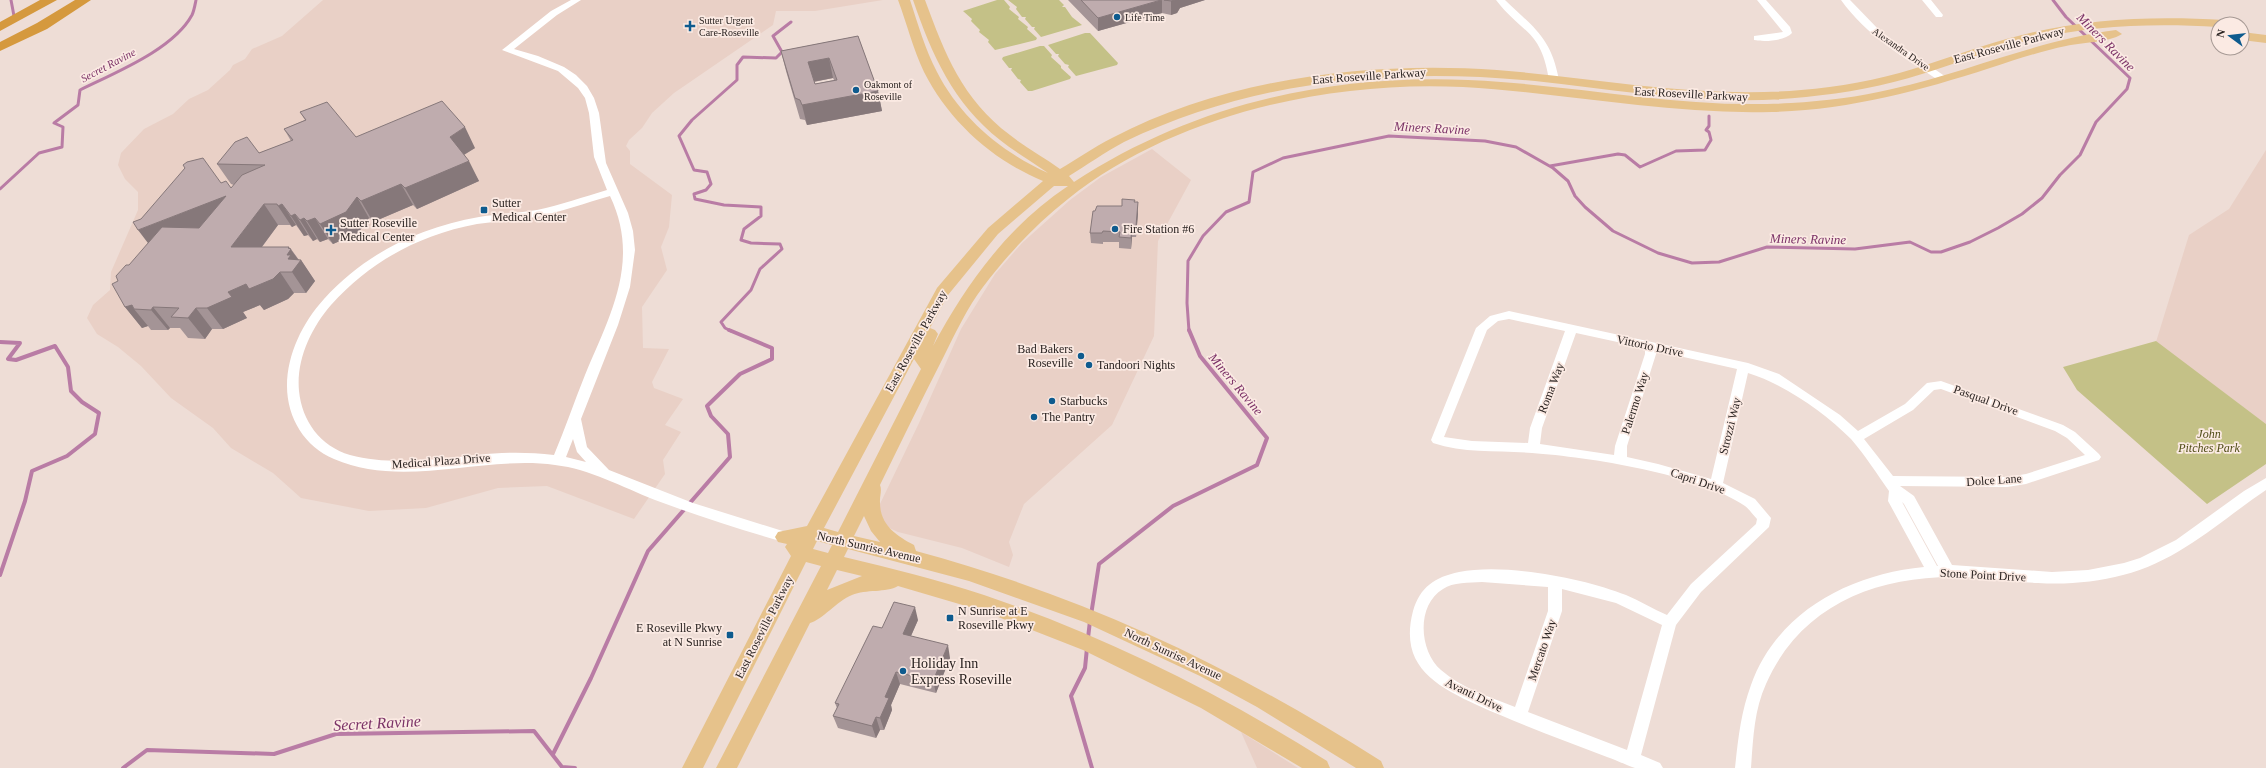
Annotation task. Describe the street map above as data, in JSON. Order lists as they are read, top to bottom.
{
  "streets": {
    "main road": ["East Roseville Parkway", "North Sunrise Avenue"],
    "street": [
      "Alexandra Drive",
      "Vittorio Drive",
      "Roma Way",
      "Pasqual Drive",
      "Palermo Way",
      "Strozzi Way",
      "Medical Plaza Drive",
      "Dolce Lane",
      "Capri Drive",
      "Stone Point Drive",
      "Mercato Way",
      "Avanti Drive"
    ]
  },
  "crossings": [
    ["East Roseville Parkway", "Alexandra Drive"],
    ["East Roseville Parkway", "North Sunrise Avenue"],
    ["Vittorio Drive", "Roma Way"],
    ["Vittorio Drive", "Pasqual Drive"],
    ["Vittorio Drive", "Palermo Way"],
    ["Vittorio Drive", "Strozzi Way"],
    ["Vittorio Drive", "Dolce Lane"],
    ["Vittorio Drive", "Capri Drive"],
    ["Vittorio Drive", "Stone Point Drive"],
    ["Roma Way", "Capri Drive"],
    ["Pasqual Drive", "Dolce Lane"],
    ["Palermo Way", "Capri Drive"],
    ["Strozzi Way", "Capri Drive"],
    ["Medical Plaza Drive", "North Sunrise Avenue"],
    ["Capri Drive", "Avanti Drive"],
    ["Mercato Way", "Avanti Drive"]
  ],
  "water": ["Miners Ravine", "Secret Ravine"],
  "parks": ["John Pitches Park"],
  "places": {
    "other": [
      "Life Time",
      "Oakmont of Roseville",
      "Fire Station #6",
      "Bad Bakers Roseville",
      "Tandoori Nights",
      "Starbucks",
      "The Pantry",
      "Holiday Inn Express Roseville"
    ],
    "health": ["Sutter Urgent Care-Roseville", "Sutter Roseville Medical Center"],
    "transit": ["Sutter Medical Center", "N Sunrise at E Roseville Pkwy", "E Roseville Pkwy at N Sunrise"]
  },
  "north": "left"
}
